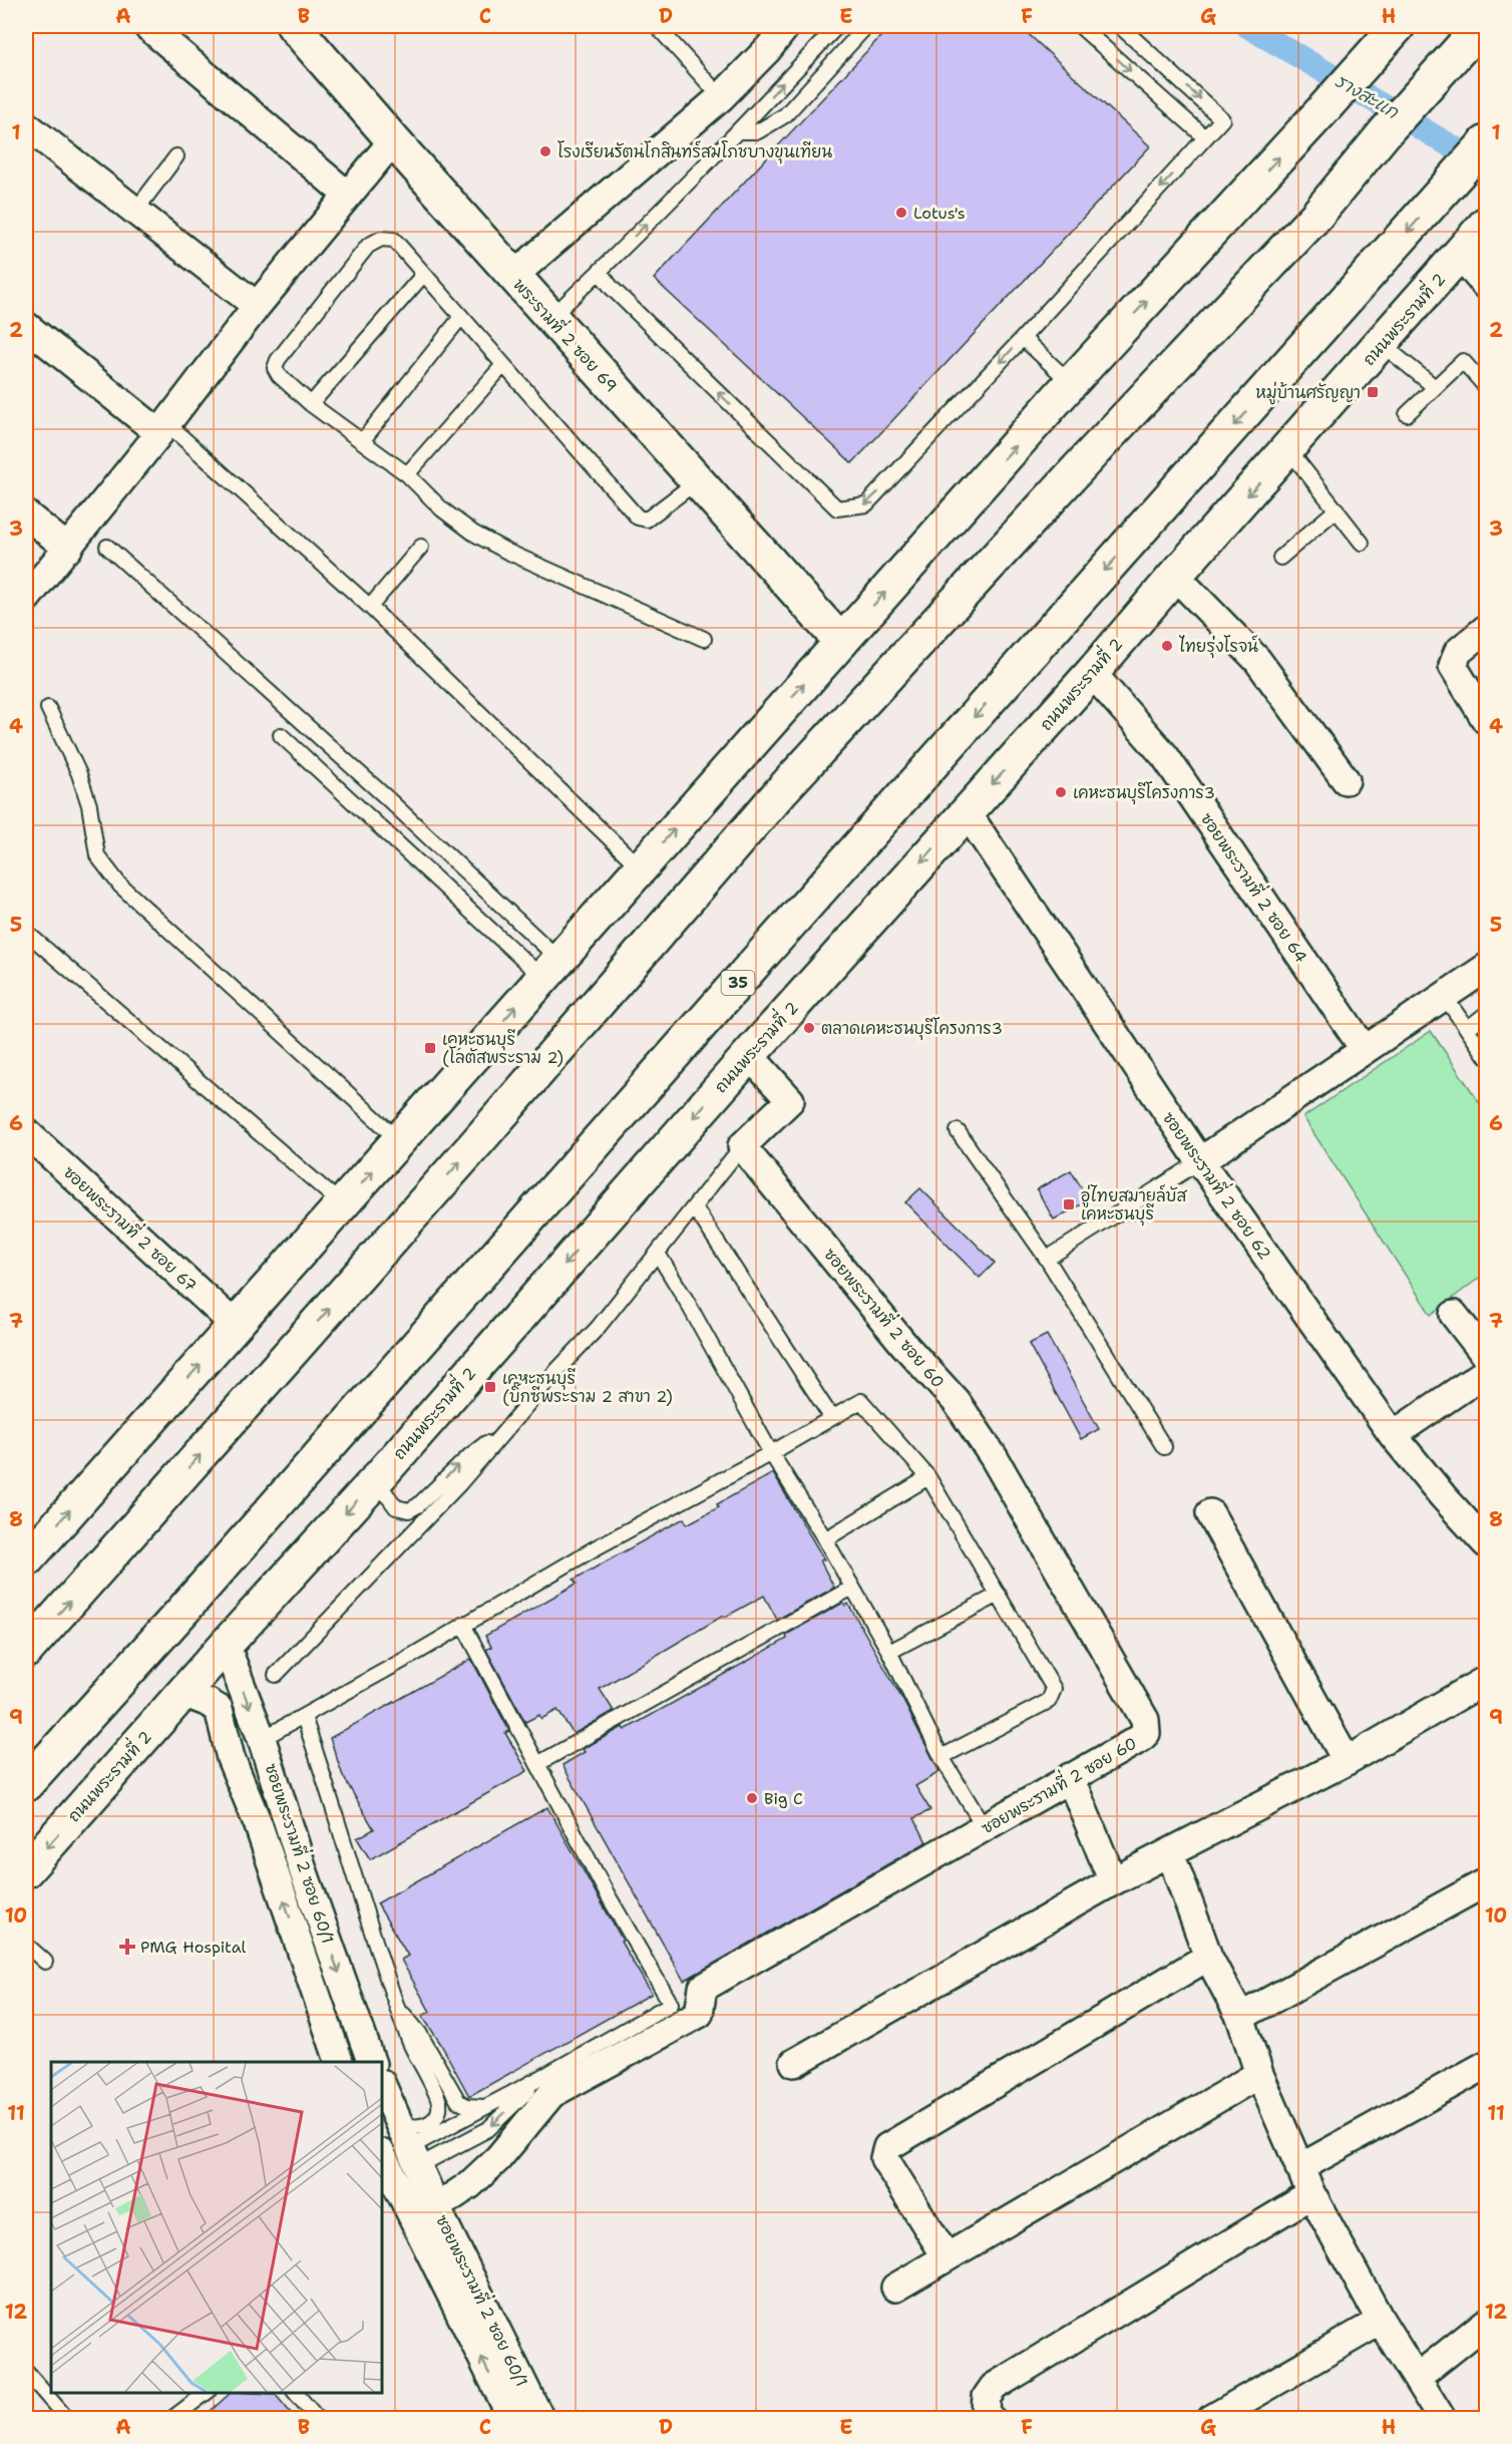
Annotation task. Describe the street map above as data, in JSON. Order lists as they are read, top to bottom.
{
  "streets": {
    "main road": ["ถนนพระรามที่ 2", "พระรามที่ 2 ซอย 69", "35"],
    "street": [
      "ซอยพระรามที่ 2 ซอย 64",
      "ซอยพระรามที่ 2 ซอย 62",
      "ซอยพระรามที่ 2 ซอย 67",
      "ซอยพระรามที่ 2 ซอย 60",
      "ซอยพระรามที่ 2 ซอย 60/1"
    ]
  },
  "crossings": [
    ["ถนนพระรามที่ 2", "ซอยพระรามที่ 2 ซอย 64"],
    ["ถนนพระรามที่ 2", "ซอยพระรามที่ 2 ซอย 62"],
    ["ถนนพระรามที่ 2", "ซอยพระรามที่ 2 ซอย 60/1"],
    ["ซอยพระรามที่ 2 ซอย 60", "ซอยพระรามที่ 2 ซอย 60/1"]
  ],
  "water": ["รางสะแก"],
  "places": {
    "other": [
      "โรงเรียนรัตนโกสินทร์สมโภชบางขุนเทียน",
      "Lotus's",
      "ไทยรุ่งโรจน์",
      "เคหะธนบุรีโครงการ3",
      "ตลาดเคหะธนบุรีโครงการ3",
      "Big C"
    ],
    "transit": [
      "หมู่บ้านศรัญญา",
      "เคหะธนบุรี (โลตัสพระราม 2)",
      "อู่ไทยสมายล์บัส เคหะธนบุรี",
      "เคหะธนบุรี (บิ๊กซีพระราม 2 สาขา 2)"
    ],
    "health": ["PMG Hospital"]
  },
  "grid": {
    "columns": [
      "A",
      "B",
      "C",
      "D",
      "E",
      "F",
      "G",
      "H"
    ],
    "rows": [
      "1",
      "2",
      "3",
      "4",
      "5",
      "6",
      "7",
      "8",
      "9",
      "10",
      "11",
      "12"
    ]
  }
}
